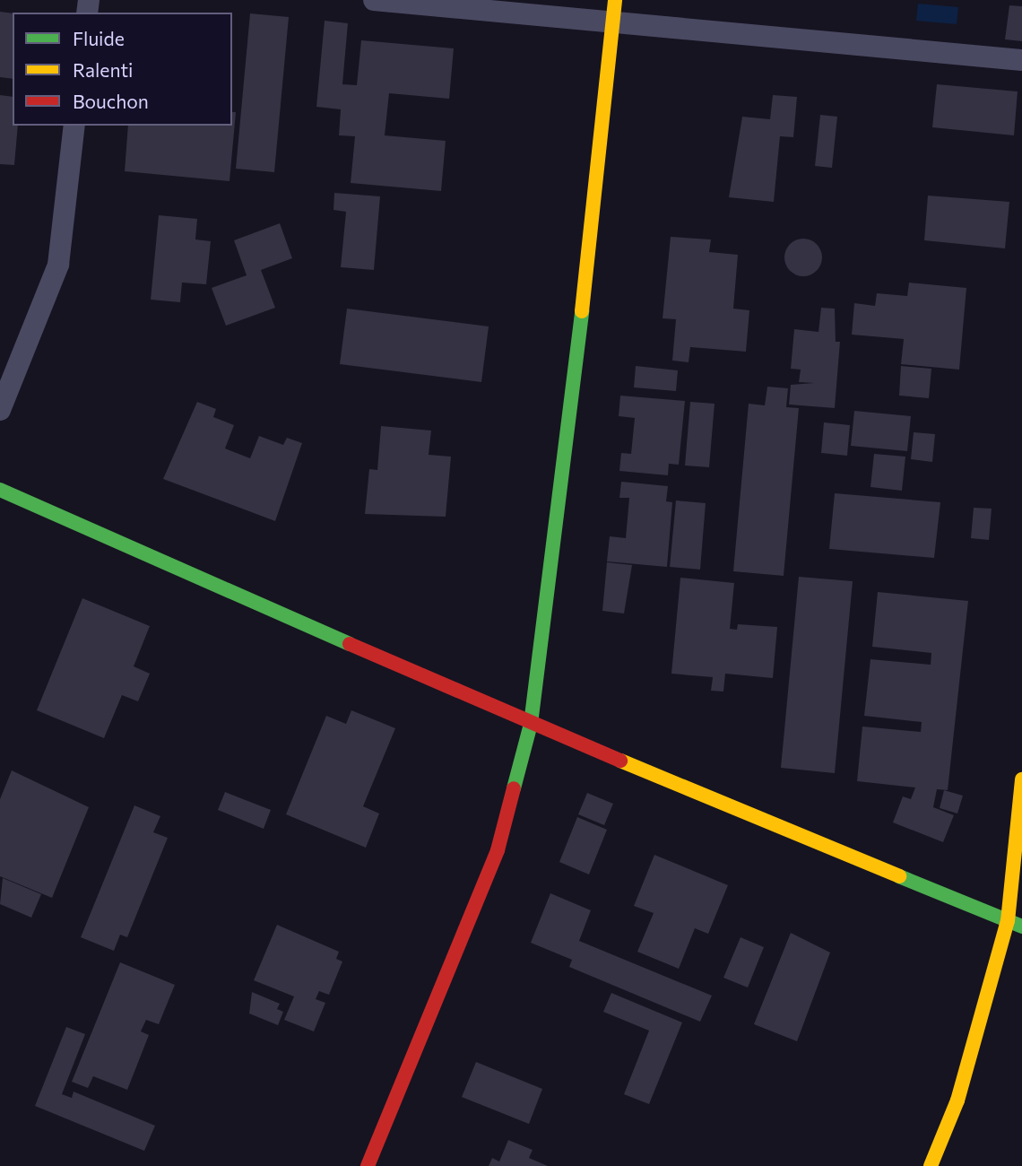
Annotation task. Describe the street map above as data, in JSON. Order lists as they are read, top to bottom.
{
  "legend": ["Fluide", "Ralenti", "Bouchon"]
}
